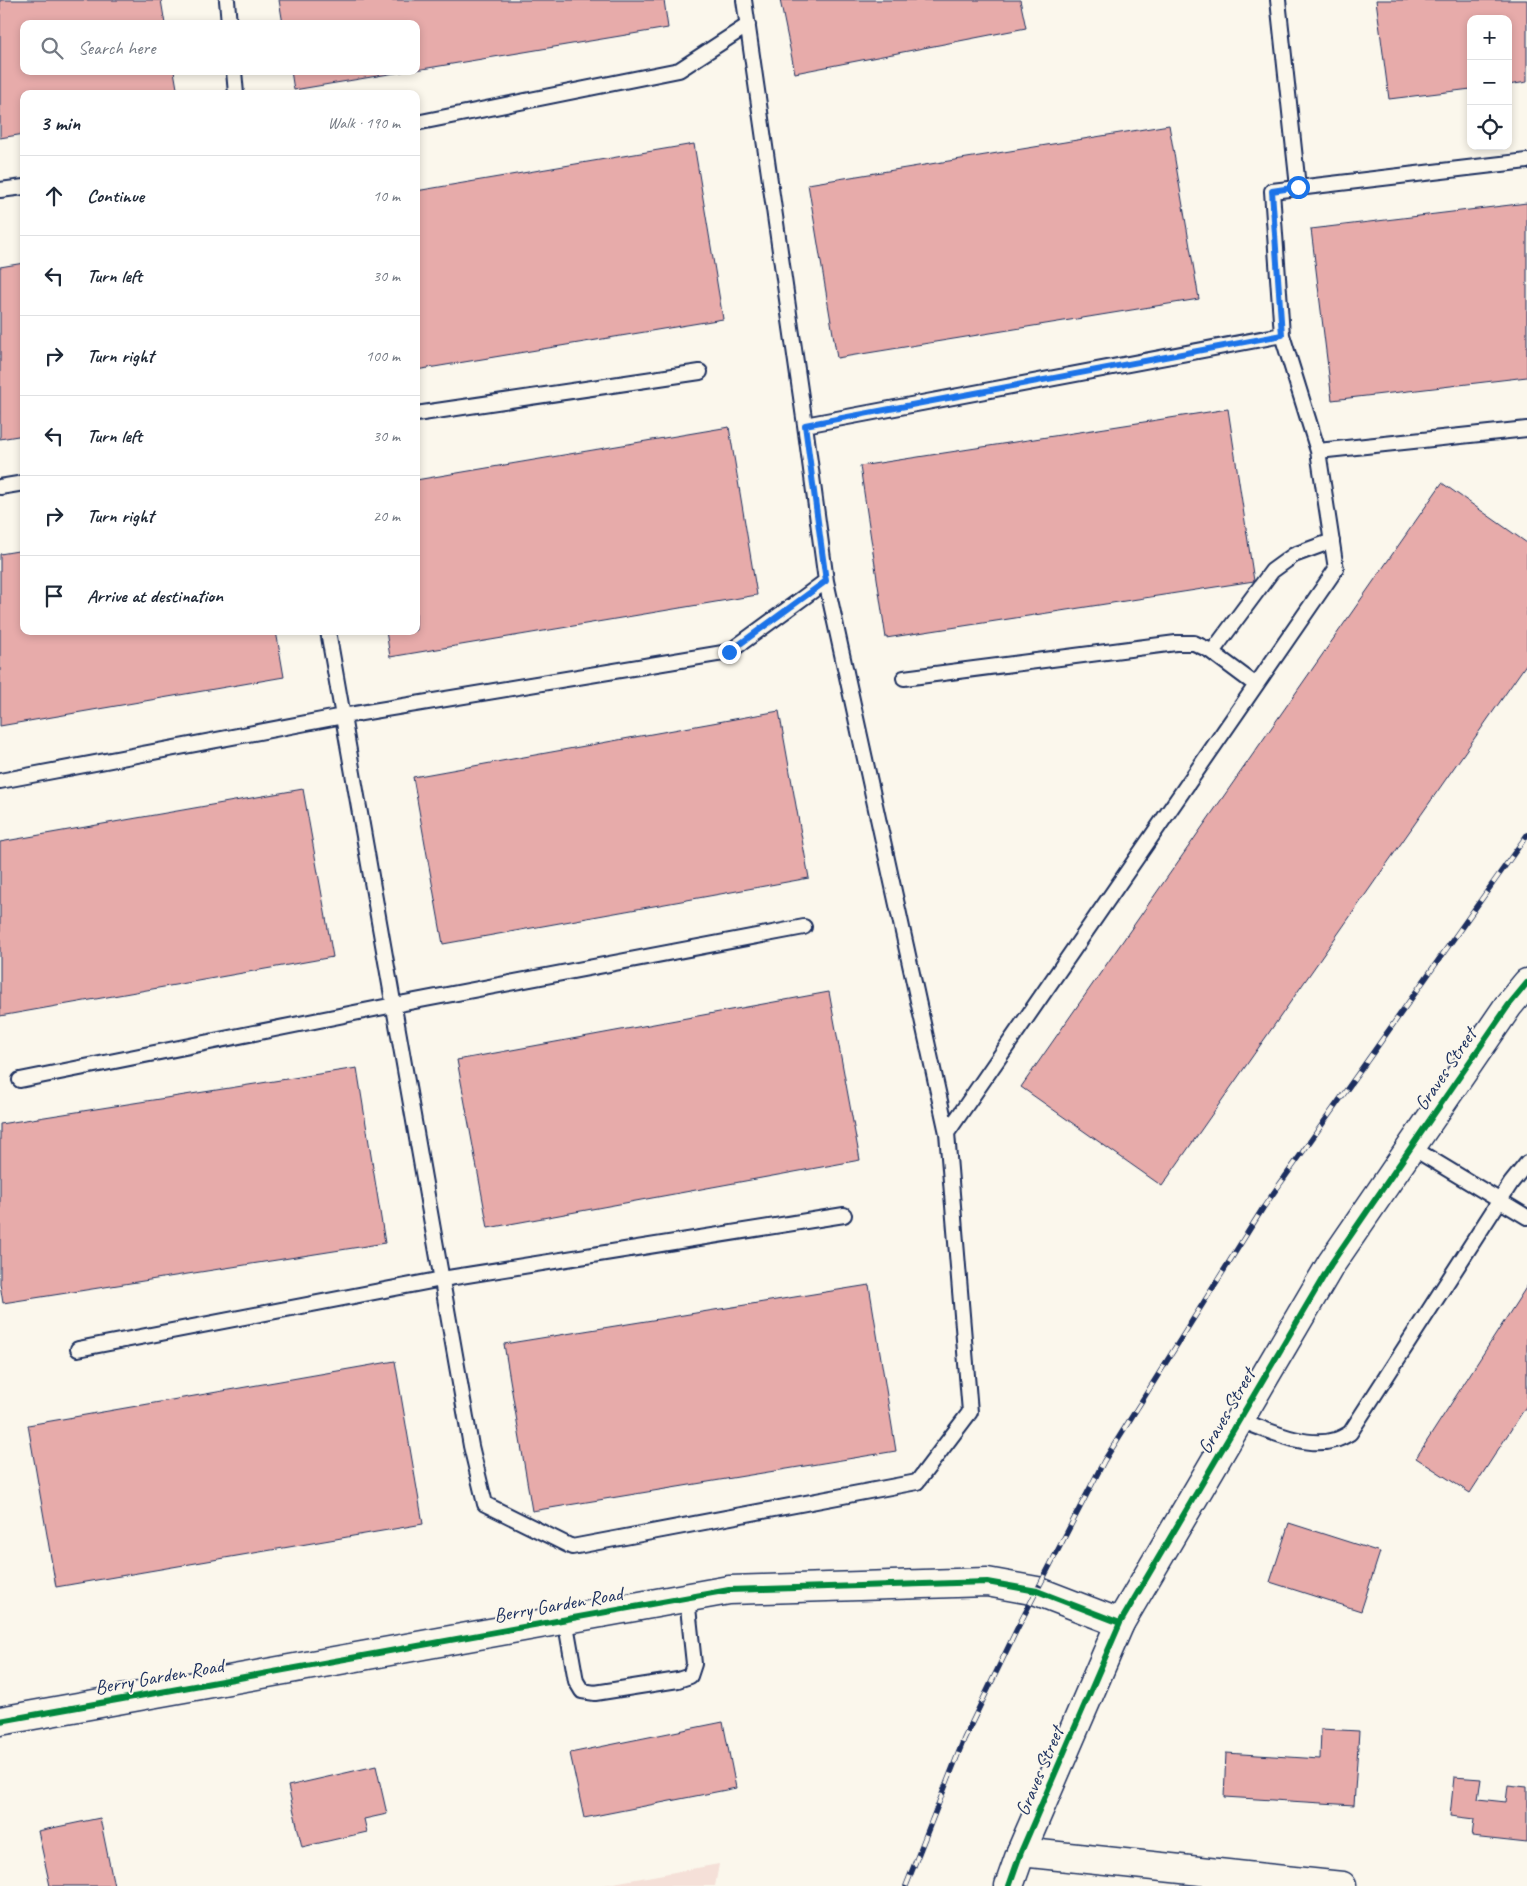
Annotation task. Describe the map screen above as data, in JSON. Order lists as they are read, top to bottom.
{
  "streets": {
    "street": ["Graves Street", "Berry Garden Road"]
  },
  "crossings": [
    ["Graves Street", "Berry Garden Road"]
  ],
  "page": {
    "map_buttons": ["+", "−"],
    "search": "Search here",
    "heading": ["3 min", "Walk · 190 m"],
    "list": [
      ["Continue", "10 m"],
      ["Turn left", "30 m"],
      ["Turn right", "100 m"],
      ["Turn left", "30 m"],
      ["Turn right", "20 m"],
      "Arrive at destination"
    ]
  }
}
